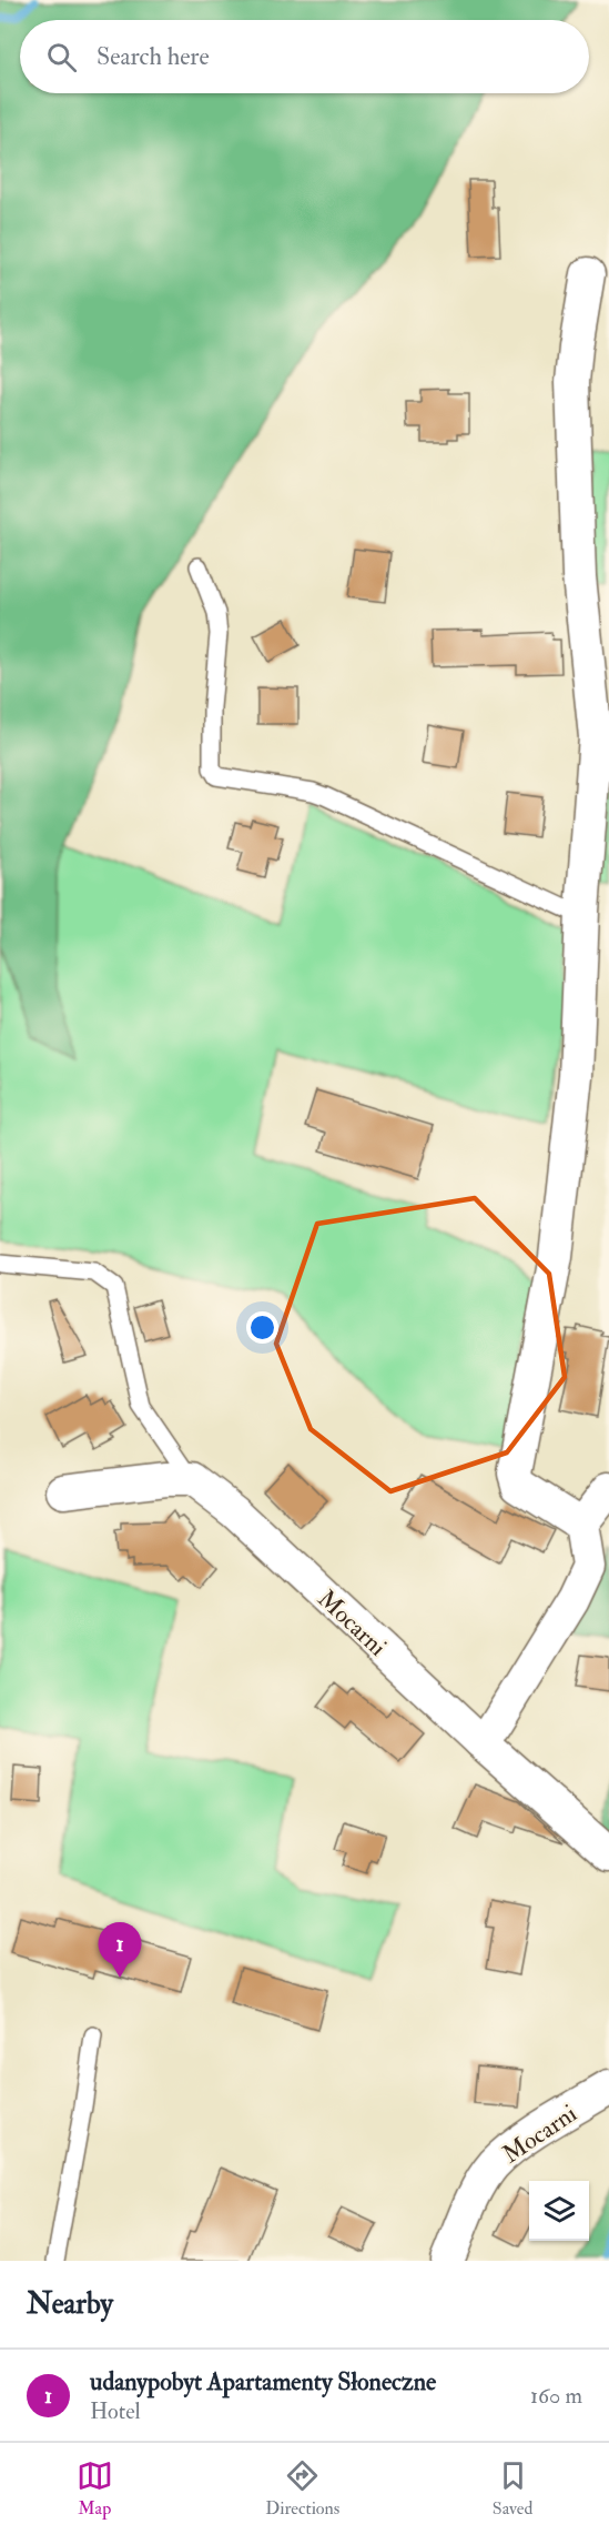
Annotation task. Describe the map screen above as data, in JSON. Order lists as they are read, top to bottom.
{
  "streets": {
    "street": ["Mocarni"]
  },
  "page": {
    "search": "Search here",
    "pins": "1",
    "heading": "Nearby",
    "list": [
      {
        "mark": "1",
        "name": "udanypobyt Apartamenty Słoneczne",
        "note": "Hotel",
        "value": "160 m"
      }
    ],
    "nav": ["Map", "Directions", "Saved"]
  }
}
